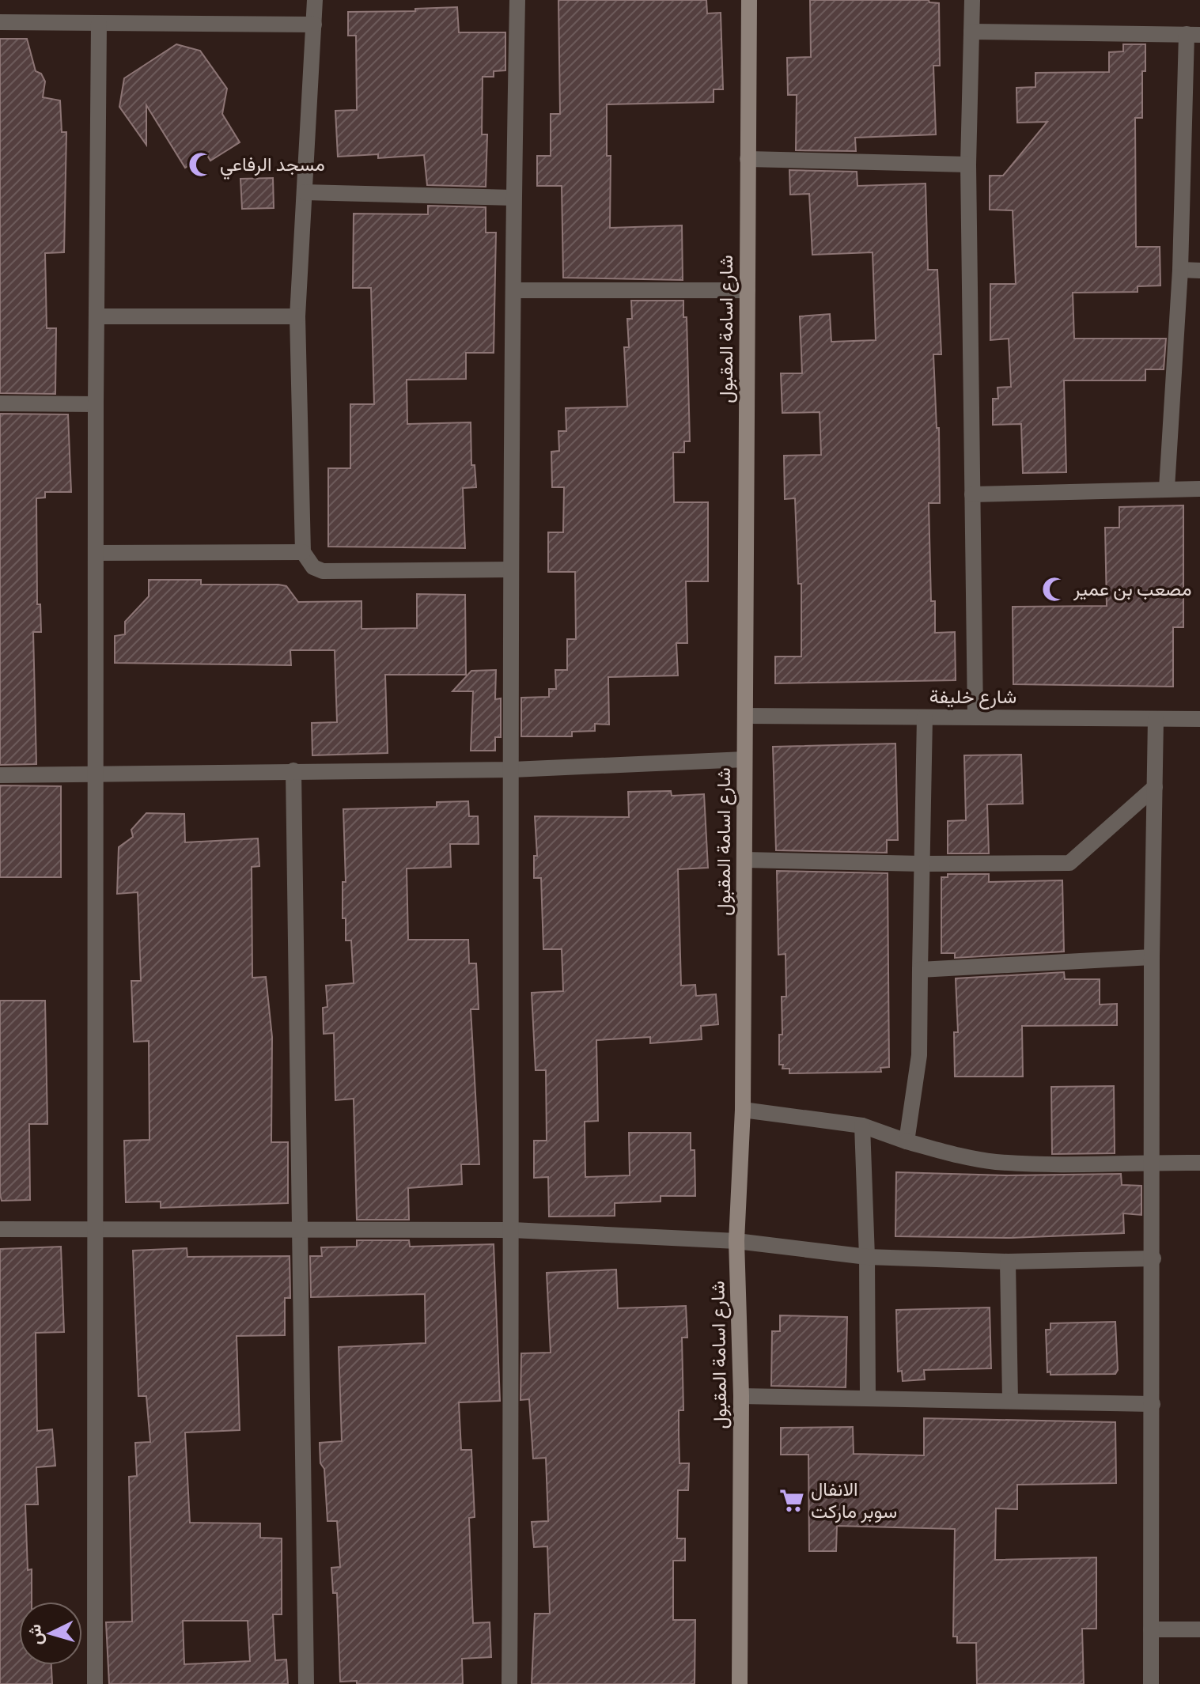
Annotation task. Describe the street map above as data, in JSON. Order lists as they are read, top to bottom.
{
  "streets": {
    "street": ["شارع اسامة المقبول", "شارع خليفة"]
  },
  "crossings": [
    ["شارع اسامة المقبول", "شارع خليفة"]
  ],
  "places": {
    "mosque": ["مسجد الرفاعي", "مصعب بن عمير"],
    "supermarket": ["الانفال سوبر ماركت"]
  },
  "north": "left"
}
